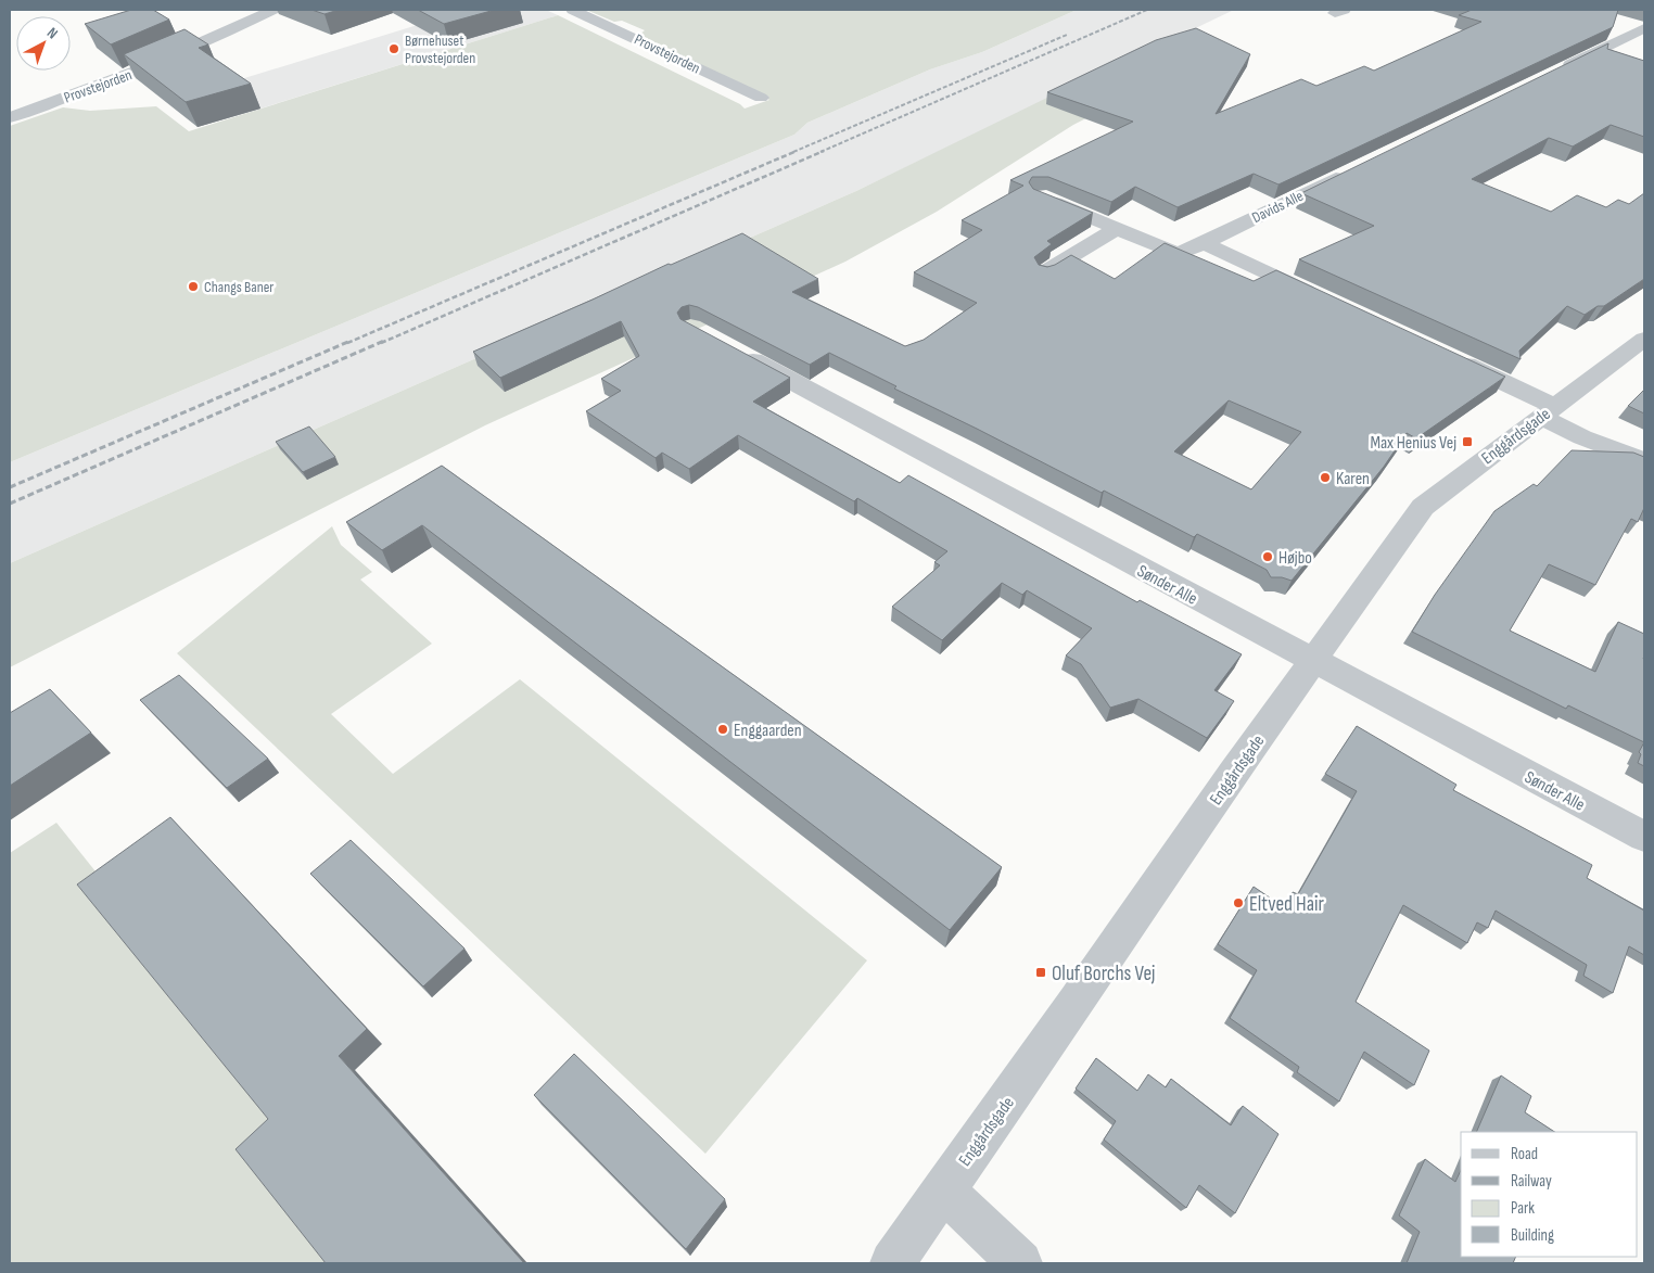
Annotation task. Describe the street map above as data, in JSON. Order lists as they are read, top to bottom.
{
  "streets": {
    "street": [
      "Provstejorden",
      "Davids Alle",
      "Enggårdsgade",
      "Sønder Alle"
    ]
  },
  "crossings": [
    ["Enggårdsgade", "Sønder Alle"]
  ],
  "places": {
    "other": [
      "Børnehuset Provstejorden",
      "Changs Baner",
      "Karen",
      "Højbo",
      "Enggaarden",
      "Eltved Hair"
    ],
    "transit": ["Max Henius Vej", "Oluf Borchs Vej"]
  },
  "legend": [
    "Road",
    "Railway",
    "Park",
    "Building"
  ],
  "north": "top right"
}
